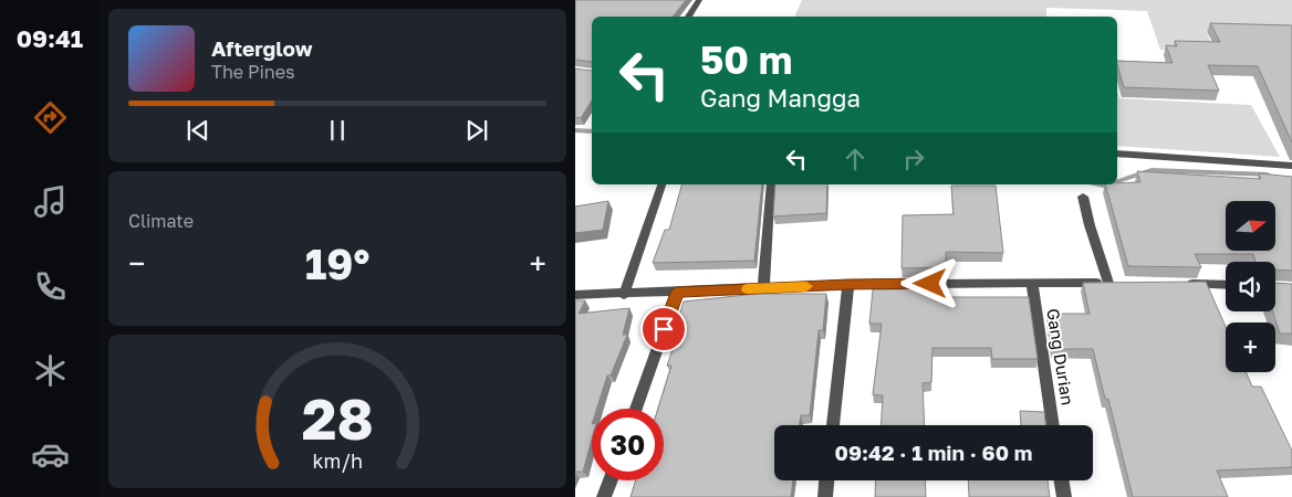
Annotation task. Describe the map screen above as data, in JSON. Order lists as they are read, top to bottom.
{
  "streets": {
    "street": ["Gang Durian"]
  },
  "north": "right",
  "page": {
    "tabs": "09:41",
    "turn": ["50 m", "Gang Mangga"],
    "song": ["Afterglow", "The Pines"],
    "tile": "Climate",
    "map_buttons": "+",
    "heat": ["−", "19°", "+"],
    "limit": "30",
    "trip": "09:42 · 1 min · 60 m",
    "gauge": ["28", "km/h"]
  }
}
